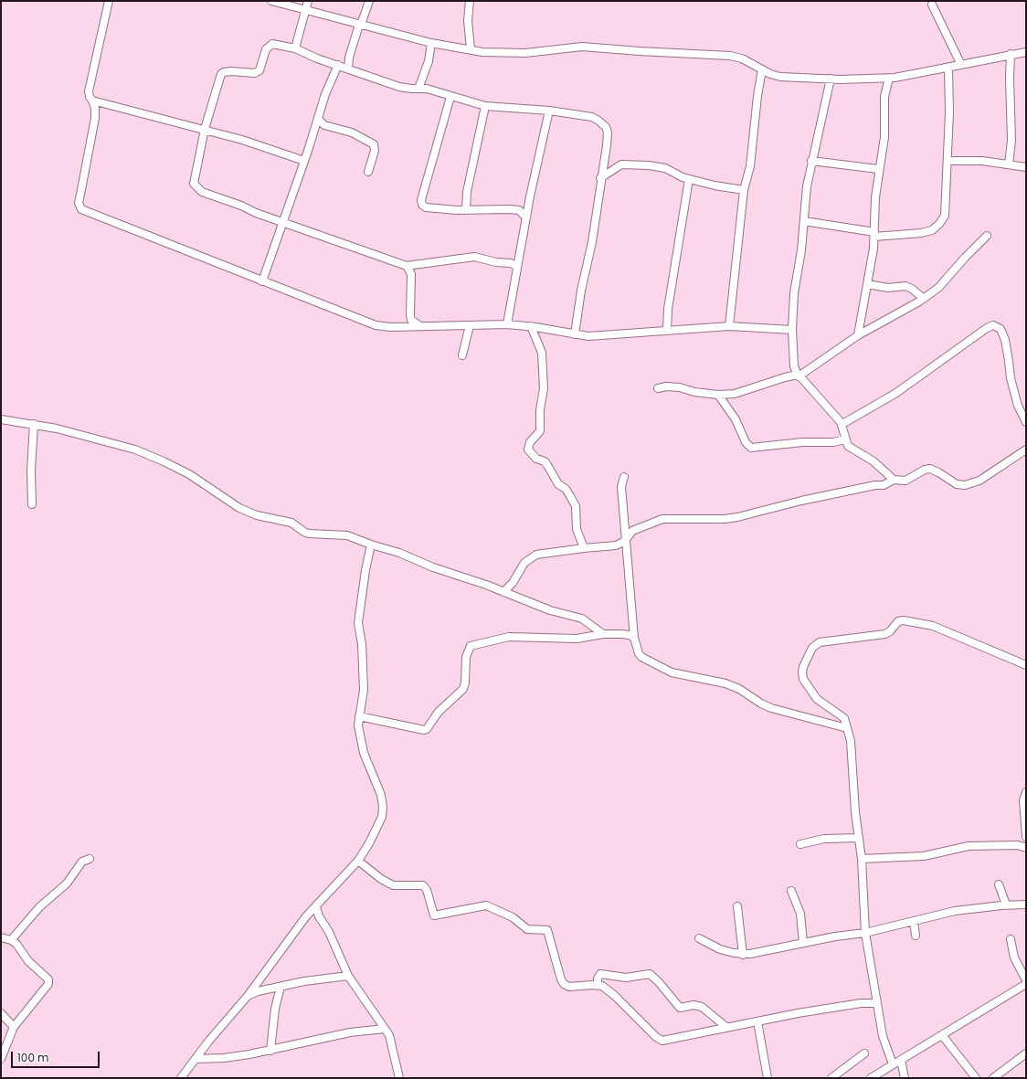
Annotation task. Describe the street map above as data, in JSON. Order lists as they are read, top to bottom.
{
  "scale_bar": "100 m"
}
